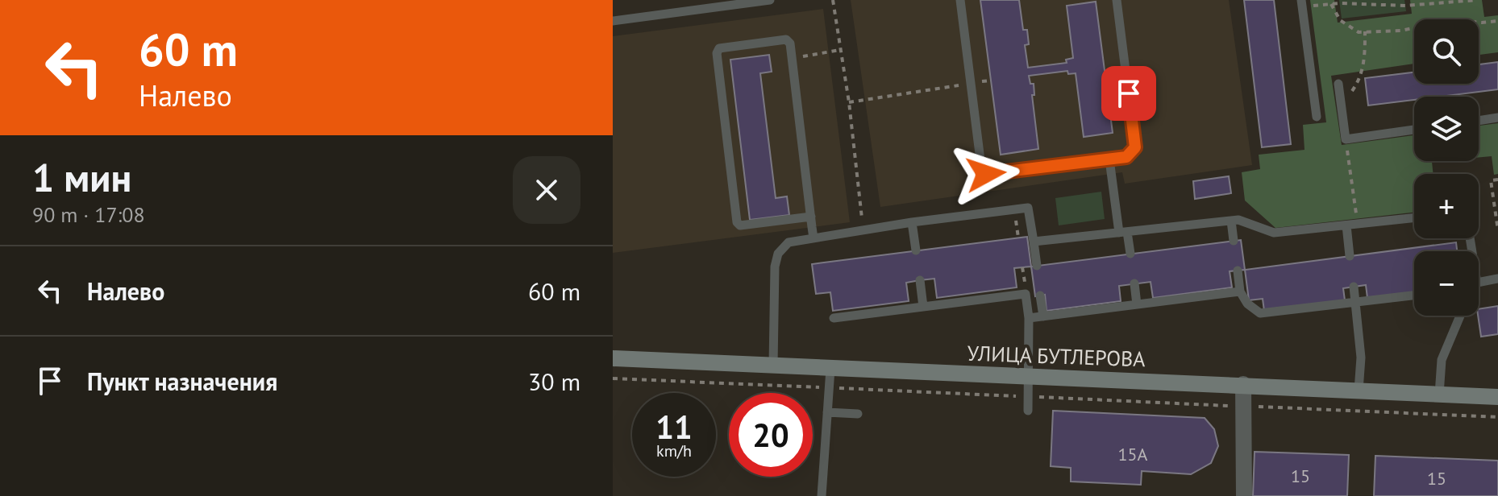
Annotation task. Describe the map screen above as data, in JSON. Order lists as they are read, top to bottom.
{
  "streets": {
    "street": ["УЛИЦА БУТЛЕРОВА"]
  },
  "house_numbers": ["15А", "15", "15"],
  "page": {
    "turn": ["60 m", "Налево"],
    "map_buttons": ["+", "−"],
    "heading": ["1 мин", "90 m · 17:08"],
    "list": [
      {
        "name": "Налево",
        "value": "60 m"
      },
      {
        "name": "Пункт назначения",
        "value": "30 m"
      }
    ],
    "speed": "11 km/h",
    "limit": "20"
  }
}
